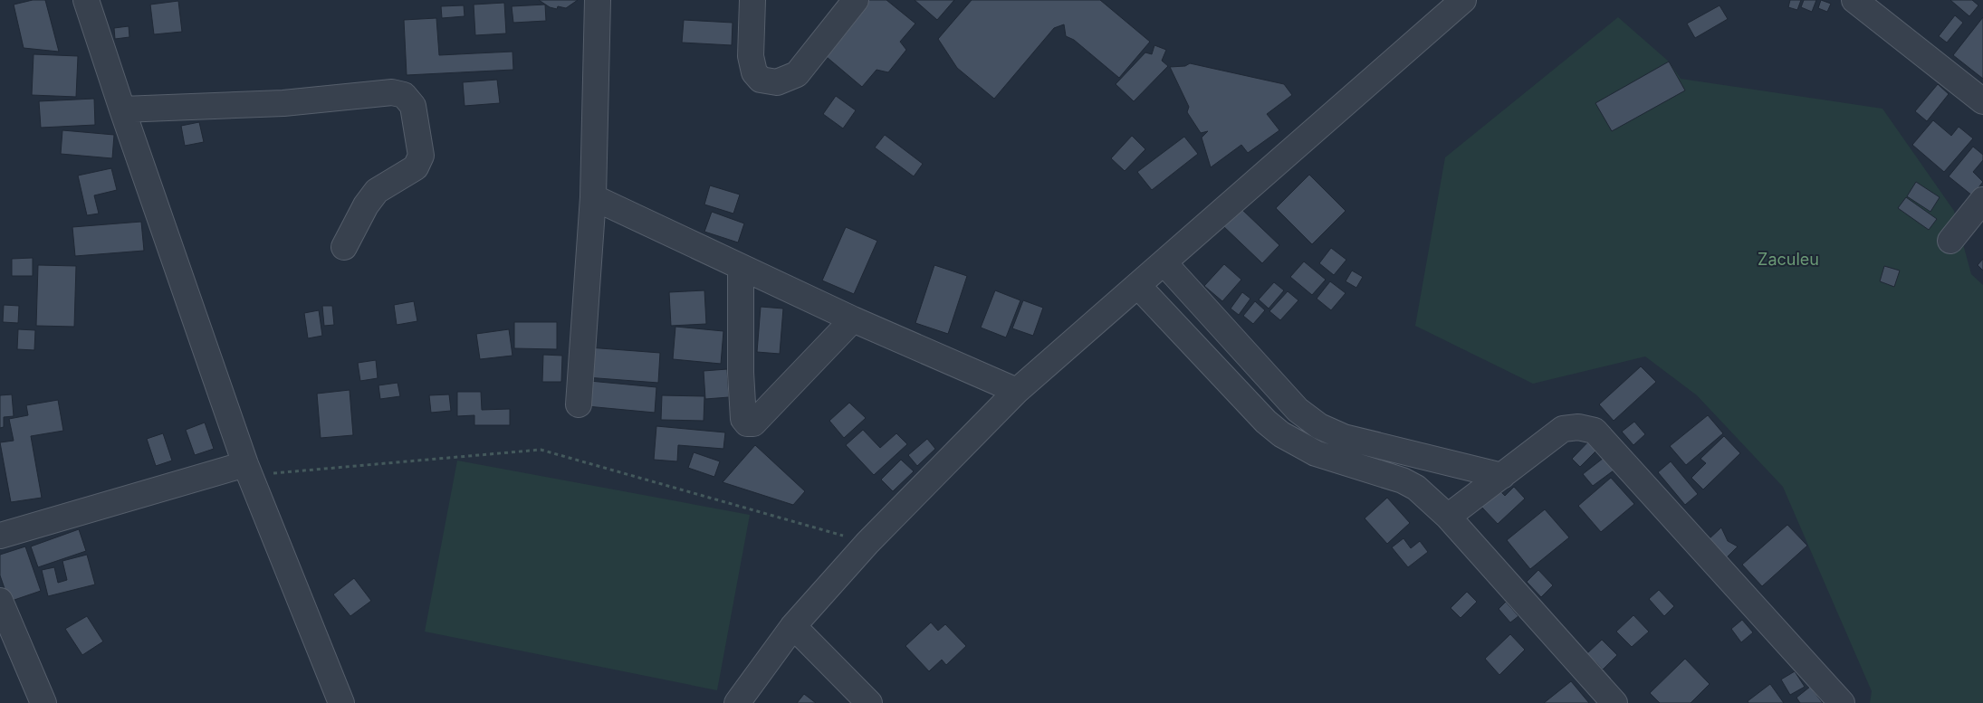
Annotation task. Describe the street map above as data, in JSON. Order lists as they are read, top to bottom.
{
  "parks": ["Zaculeu"]
}
